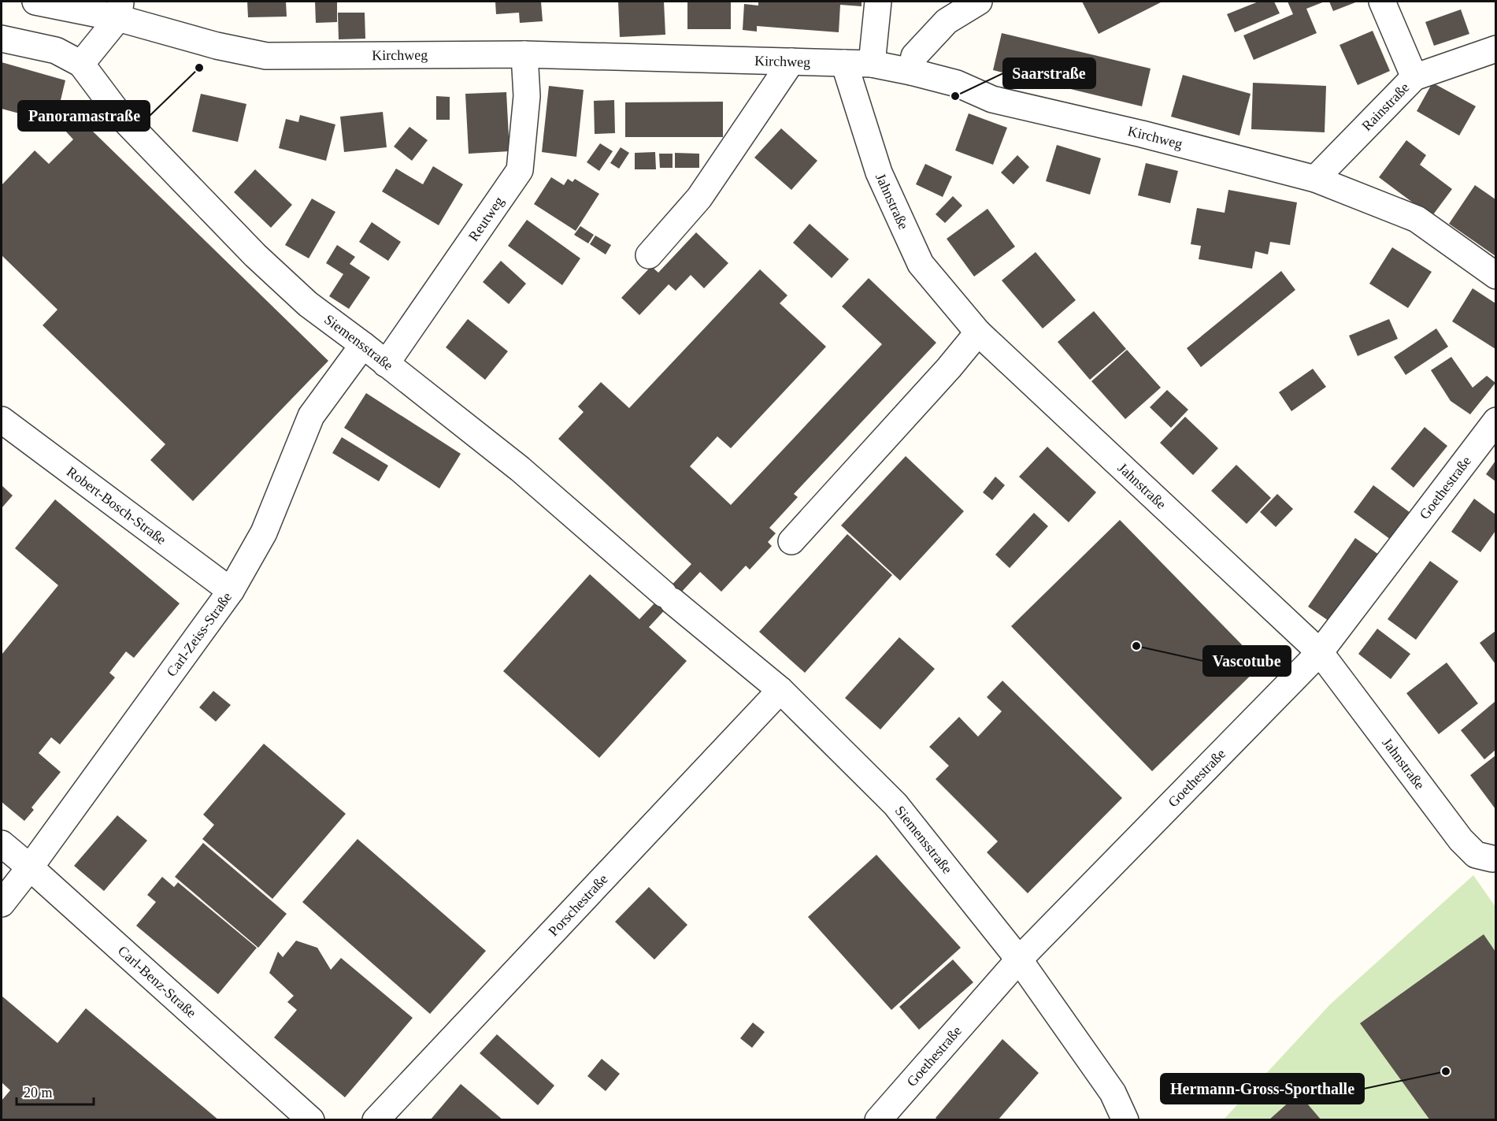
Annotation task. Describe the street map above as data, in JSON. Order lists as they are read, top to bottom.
{
  "streets": {
    "street": [
      "Kirchweg",
      "Rainstraße",
      "Jahnstraße",
      "Reutweg",
      "Siemensstraße",
      "Goethestraße",
      "Robert-Bosch-Straße",
      "Carl-Zeiss-Straße",
      "Porschestraße",
      "Carl-Benz-Straße"
    ]
  },
  "crossings": [
    ["Kirchweg", "Rainstraße"],
    ["Kirchweg", "Jahnstraße"],
    ["Kirchweg", "Reutweg"],
    ["Jahnstraße", "Goethestraße"],
    ["Reutweg", "Siemensstraße"],
    ["Siemensstraße", "Goethestraße"],
    ["Siemensstraße", "Carl-Zeiss-Straße"],
    ["Siemensstraße", "Porschestraße"],
    ["Robert-Bosch-Straße", "Carl-Zeiss-Straße"],
    ["Carl-Zeiss-Straße", "Carl-Benz-Straße"]
  ],
  "places": [
    "Panoramastraße",
    "Saarstraße",
    "Vascotube",
    "Hermann-Gross-Sporthalle"
  ],
  "scale_bar": "20 m"
}
